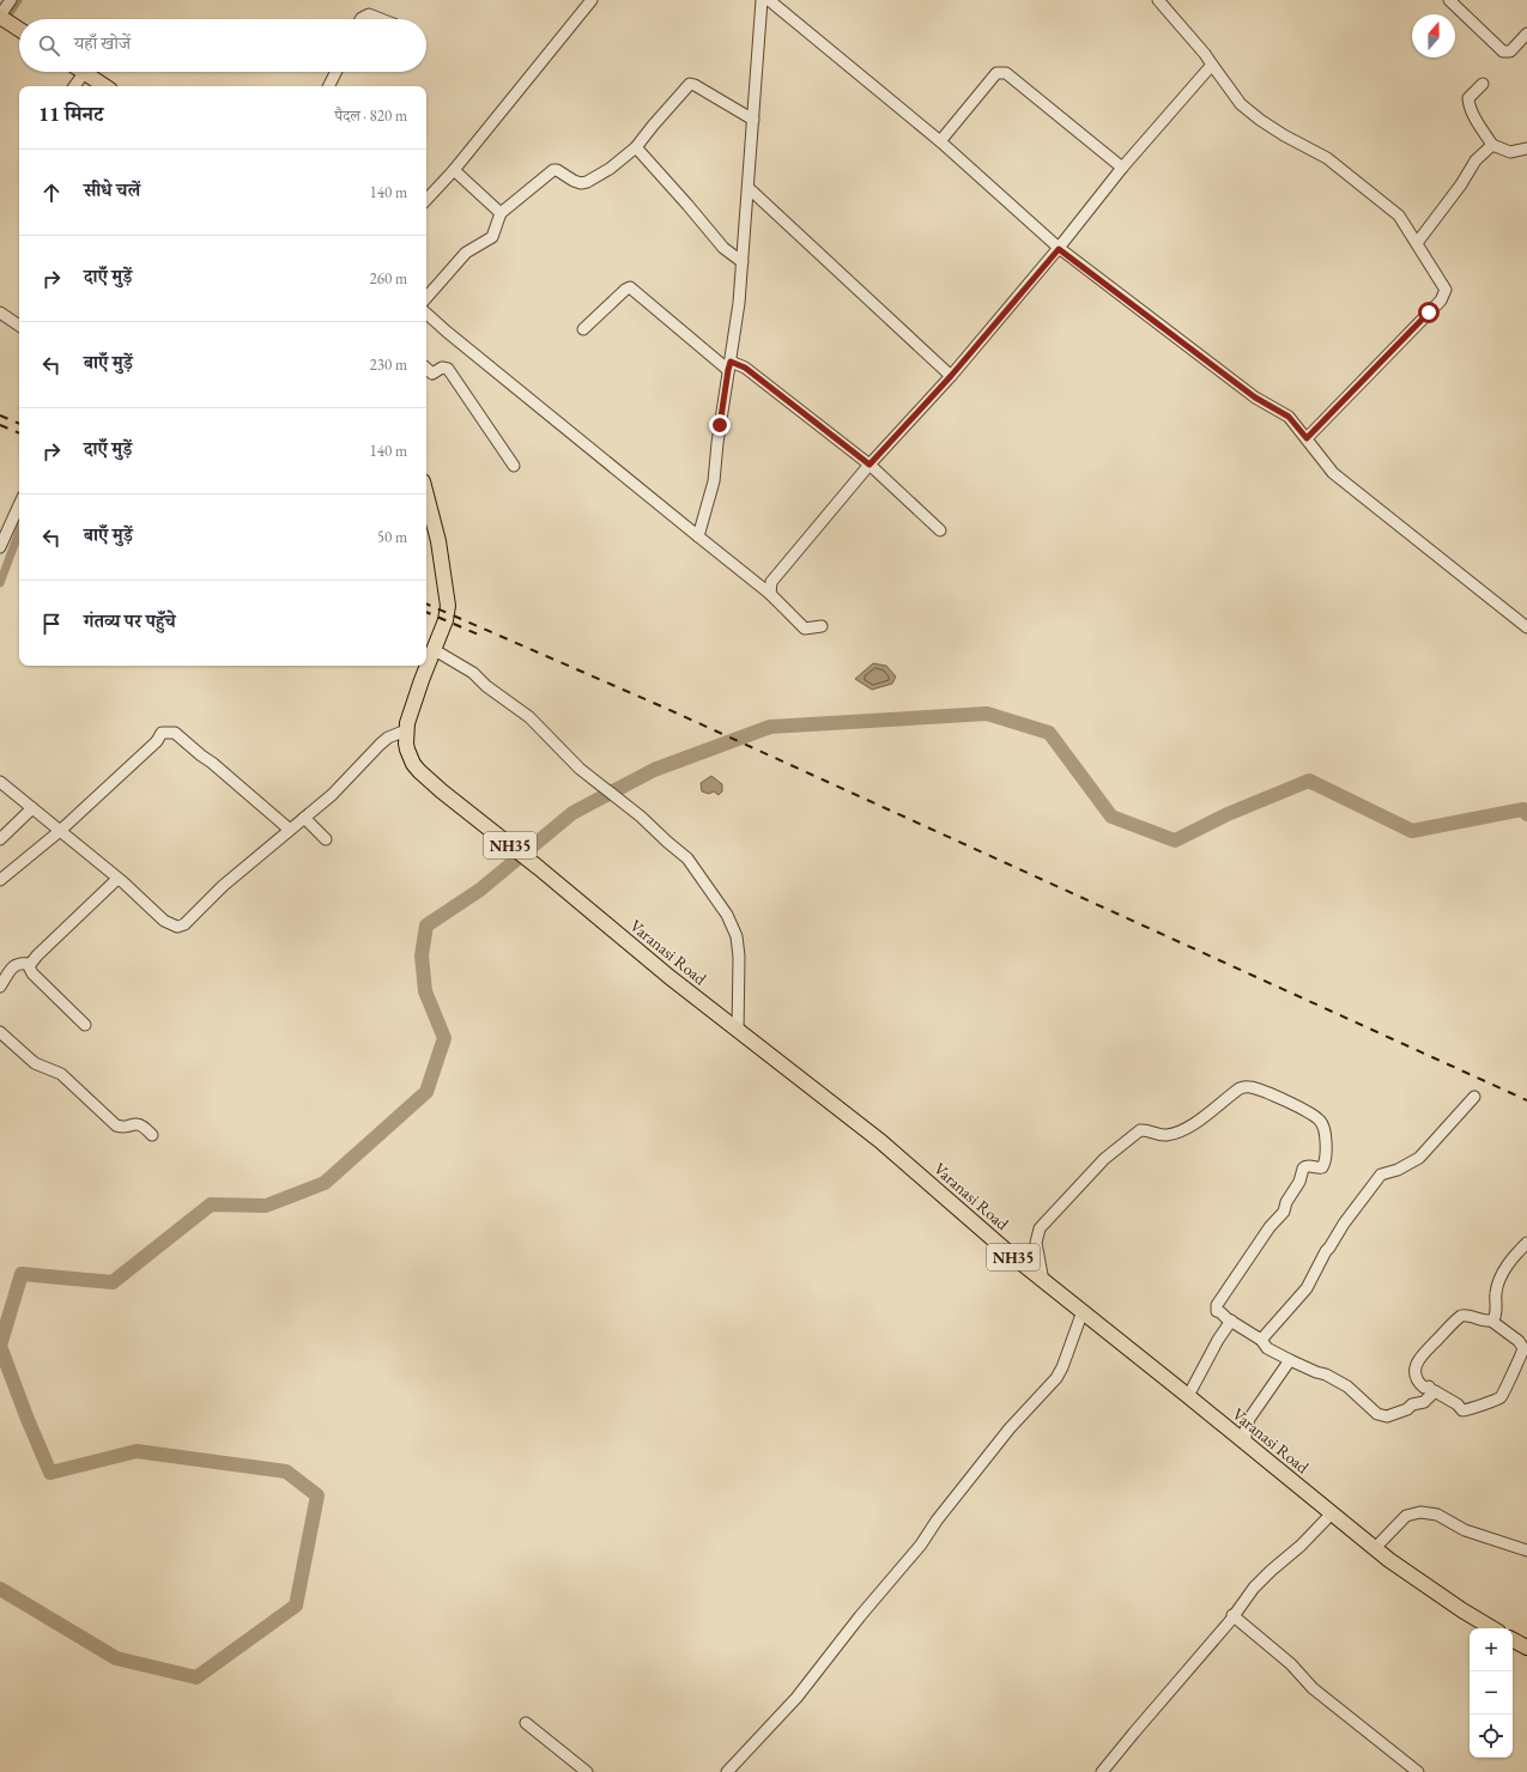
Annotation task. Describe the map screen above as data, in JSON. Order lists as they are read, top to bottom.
{
  "streets": {
    "highway": ["NH35", "Varanasi Road"]
  },
  "crossings": [
    ["NH35", "Varanasi Road"]
  ],
  "north": "top",
  "page": {
    "search": "यहाँ खोजें",
    "heading": ["11 मिनट", "पैदल · 820 m"],
    "list": [
      ["सीधे चलें", "140 m"],
      ["दाएँ मुड़ें", "260 m"],
      ["बाएँ मुड़ें", "230 m"],
      ["दाएँ मुड़ें", "140 m"],
      ["बाएँ मुड़ें", "50 m"],
      "गंतव्य पर पहुँचे"
    ],
    "map_buttons": ["+", "−"]
  }
}
